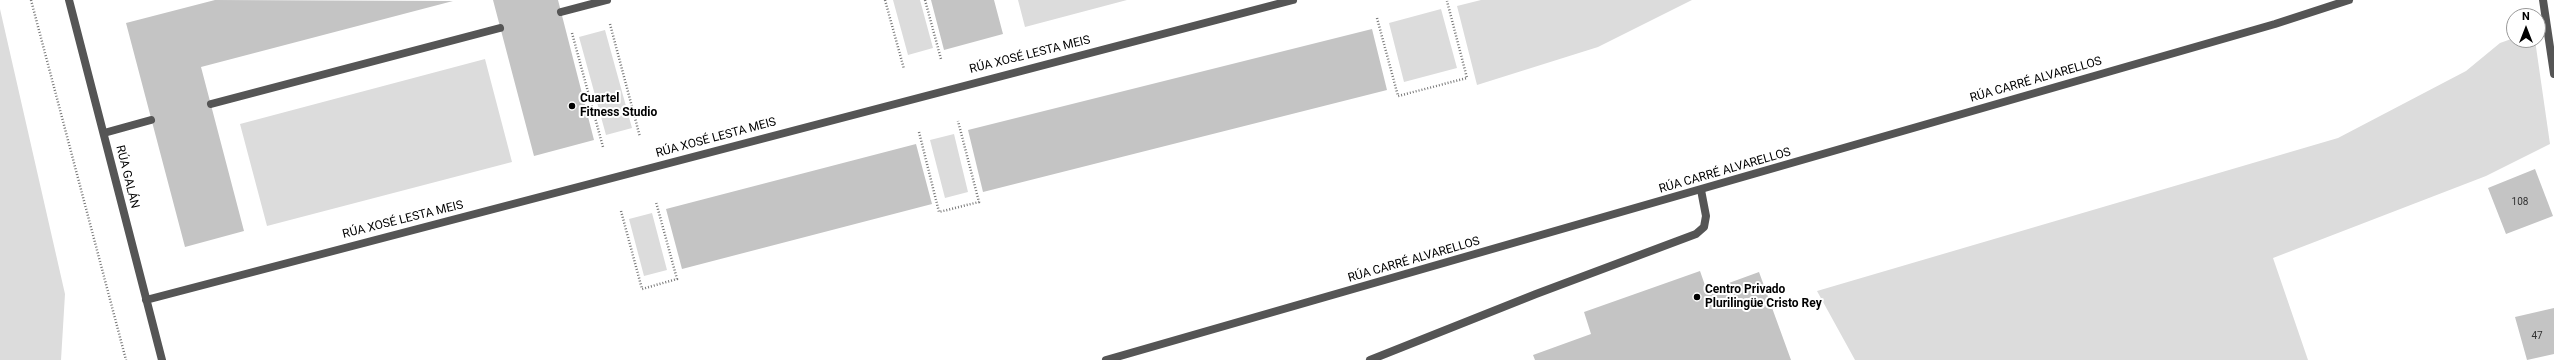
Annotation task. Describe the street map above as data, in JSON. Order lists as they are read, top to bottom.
{
  "streets": {
    "street": ["RÚA XOSÉ LESTA MEIS", "RÚA CARRÉ ALVARELLOS", "RÚA GALÁN"]
  },
  "crossings": [
    ["RÚA XOSÉ LESTA MEIS", "RÚA GALÁN"]
  ],
  "places": ["Cuartel Fitness Studio", "Centro Privado Plurilingüe Cristo Rey"],
  "house_numbers": ["108", "47"],
  "north": "top"
}
